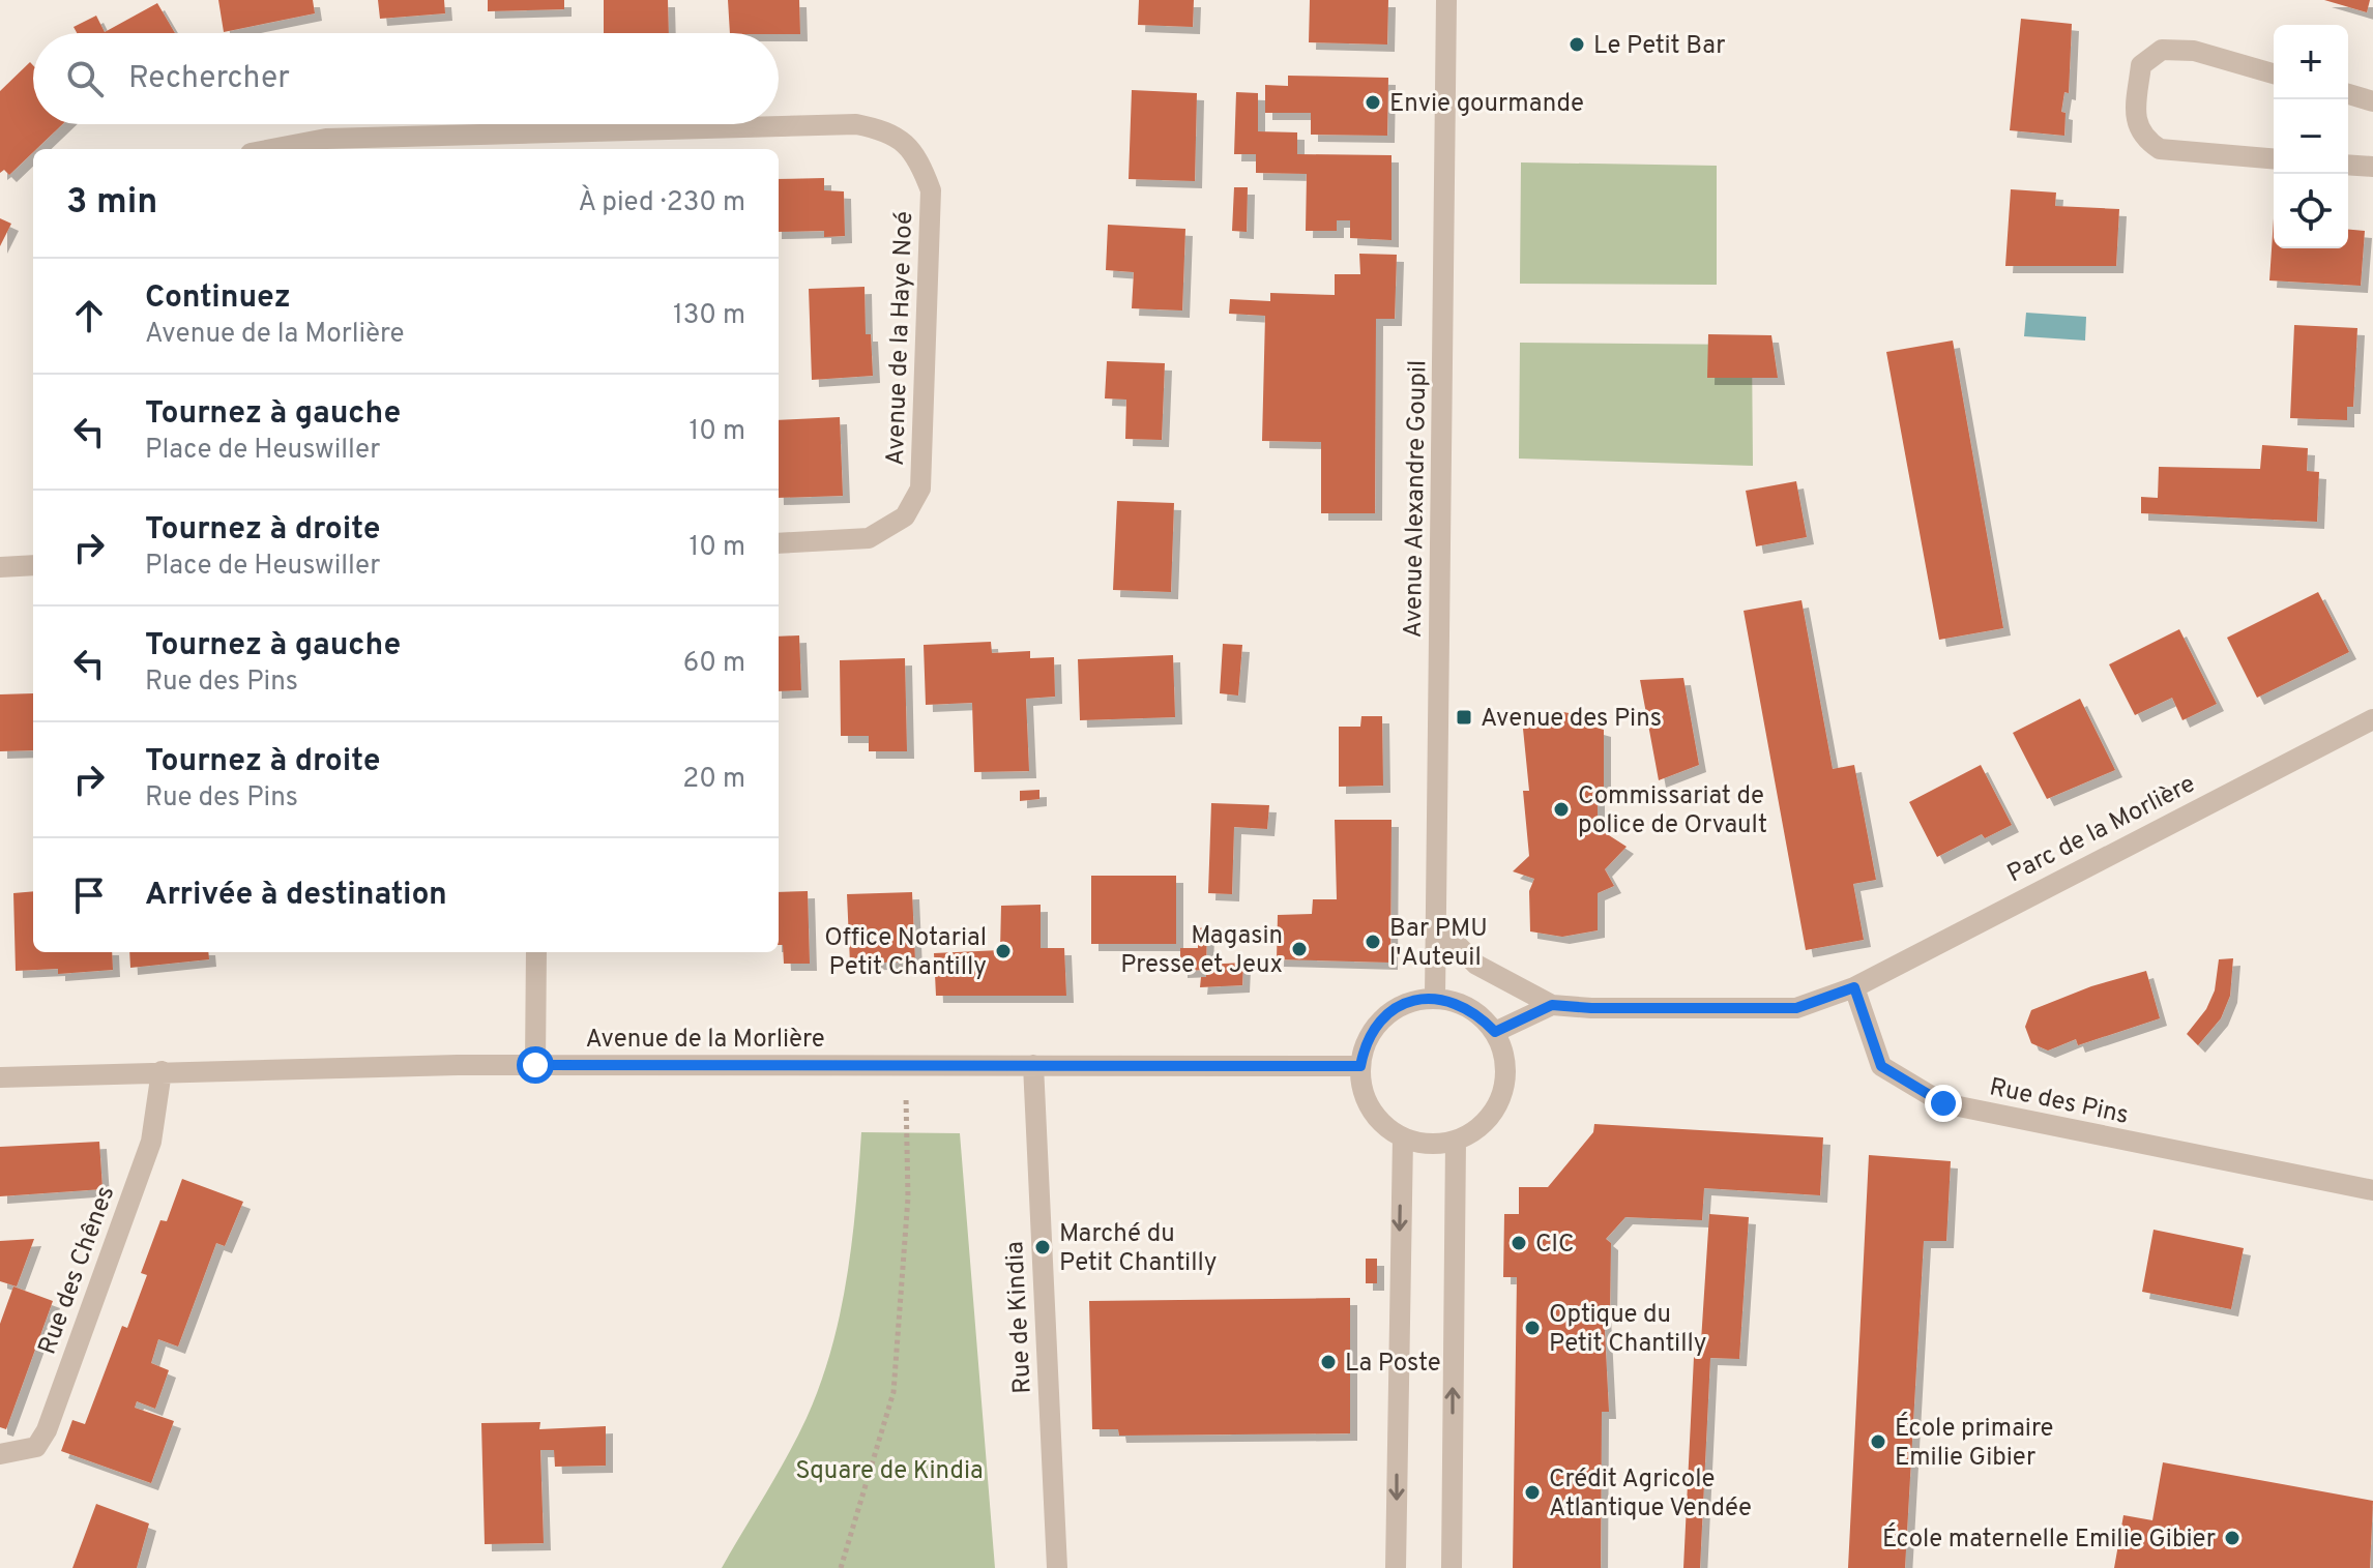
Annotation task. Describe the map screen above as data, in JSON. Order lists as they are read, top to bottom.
{
  "streets": {
    "street": [
      "Avenue de la Haye Noé",
      "Avenue Alexandre Goupil",
      "Parc de la Morlière",
      "Avenue de la Morlière",
      "Rue des Pins",
      "Rue des Chênes",
      "Rue de Kindia"
    ]
  },
  "crossings": [
    ["Avenue Alexandre Goupil", "Avenue de la Morlière"],
    ["Parc de la Morlière", "Rue des Pins"],
    ["Avenue de la Morlière", "Rue des Chênes"],
    ["Avenue de la Morlière", "Rue de Kindia"]
  ],
  "parks": ["Square de Kindia"],
  "places": {
    "other": [
      "Le Petit Bar",
      "Envie gourmande",
      "Commissariat de police de Orvault",
      "Bar PMU l'Auteuil",
      "Magasin Presse et Jeux",
      "Office Notarial Petit Chantilly",
      "CIC",
      "Marché du Petit Chantilly",
      "Optique du Petit Chantilly",
      "La Poste",
      "École primaire Emilie Gibier",
      "Crédit Agricole Atlantique Vendée",
      "École maternelle Emilie Gibier"
    ],
    "transit": ["Avenue des Pins"]
  },
  "page": {
    "map_buttons": ["+", "−"],
    "search": "Rechercher",
    "heading": ["3 min", "À pied · 230 m"],
    "list": [
      ["Continuez", "Avenue de la Morlière", "130 m"],
      ["Tournez à gauche", "Place de Heuswiller", "10 m"],
      ["Tournez à droite", "Place de Heuswiller", "10 m"],
      ["Tournez à gauche", "Rue des Pins", "60 m"],
      ["Tournez à droite", "Rue des Pins", "20 m"],
      "Arrivée à destination"
    ]
  }
}
